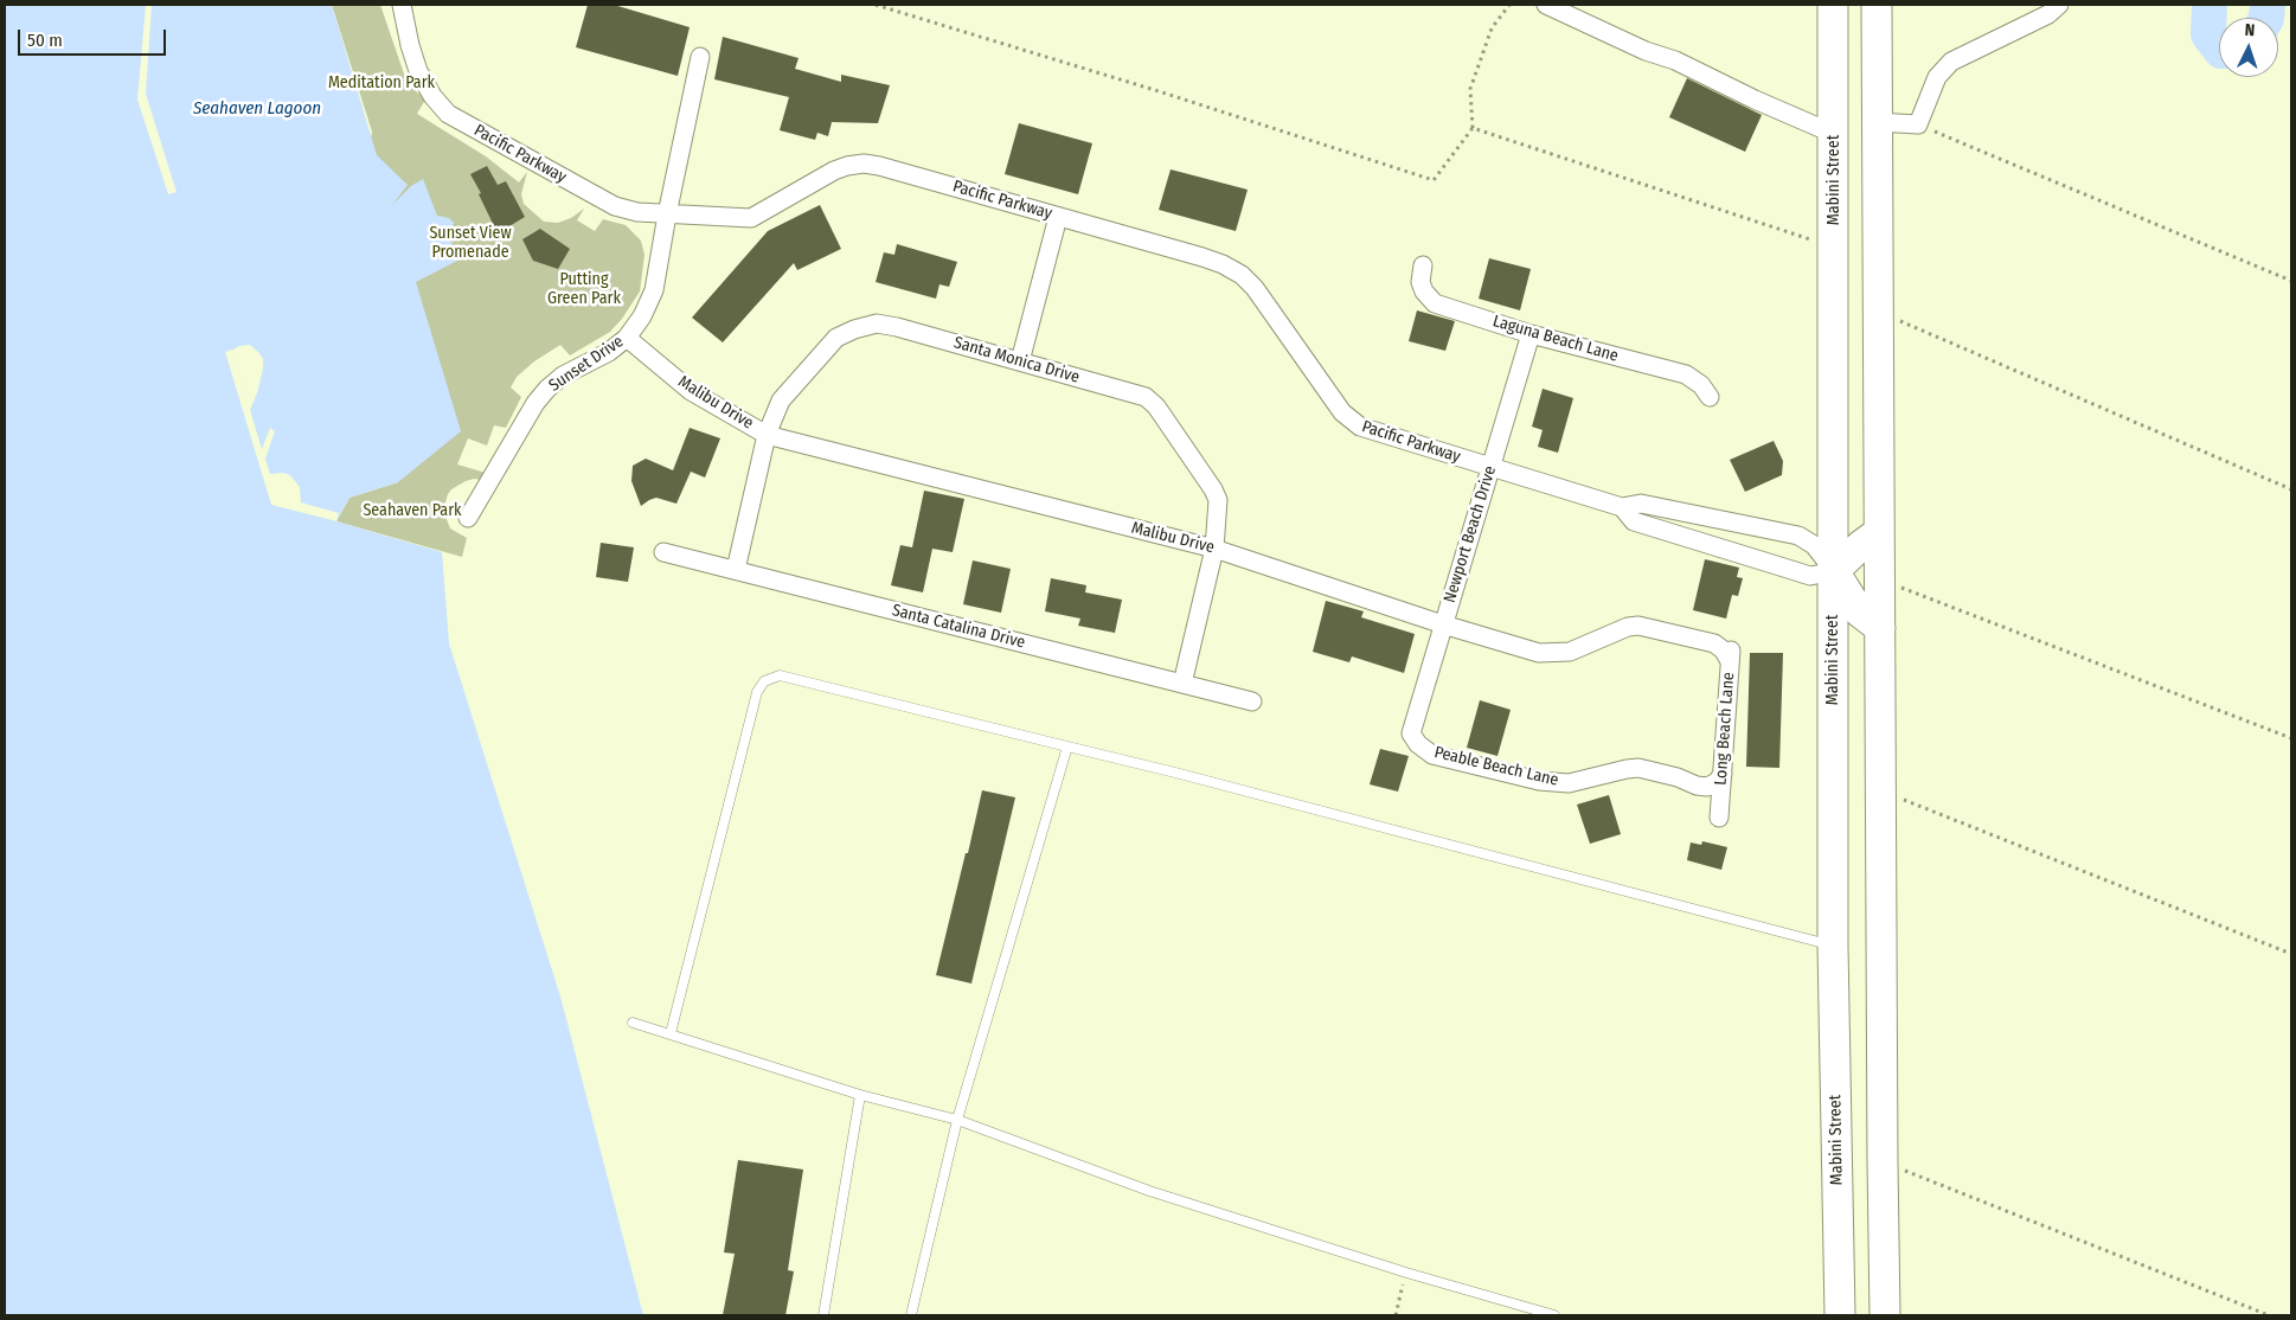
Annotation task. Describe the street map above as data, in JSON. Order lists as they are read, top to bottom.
{
  "streets": {
    "main road": ["Mabini Street"],
    "street": [
      "Pacific Parkway",
      "Laguna Beach Lane",
      "Santa Monica Drive",
      "Sunset Drive",
      "Malibu Drive",
      "Newport Beach Drive",
      "Santa Catalina Drive",
      "Long Beach Lane",
      "Peable Beach Lane"
    ]
  },
  "crossings": [
    ["Pacific Parkway", "Mabini Street"],
    ["Pacific Parkway", "Sunset Drive"],
    ["Pacific Parkway", "Newport Beach Drive"],
    ["Laguna Beach Lane", "Newport Beach Drive"],
    ["Santa Monica Drive", "Malibu Drive"],
    ["Santa Monica Drive", "Santa Catalina Drive"],
    ["Sunset Drive", "Malibu Drive"],
    ["Malibu Drive", "Newport Beach Drive"],
    ["Malibu Drive", "Long Beach Lane"],
    ["Newport Beach Drive", "Peable Beach Lane"],
    ["Long Beach Lane", "Peable Beach Lane"]
  ],
  "water": ["Seahaven Lagoon"],
  "parks": [
    "Meditation Park",
    "Sunset View Promenade",
    "Putting Green Park",
    "Seahaven Park"
  ],
  "scale_bar": "50 m",
  "north": "top"
}
